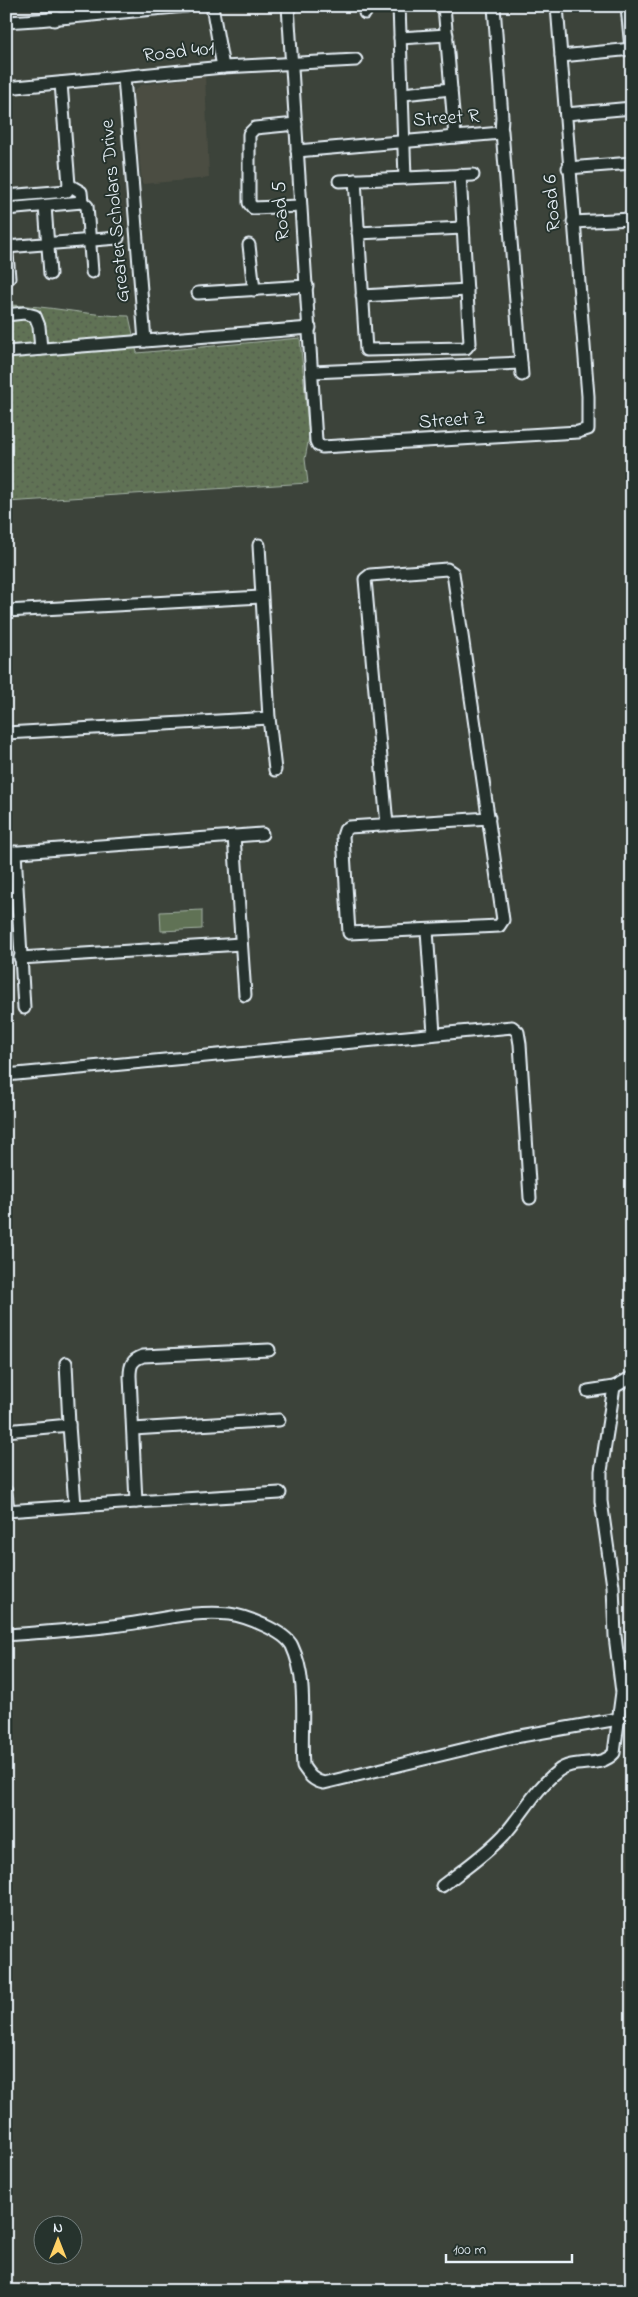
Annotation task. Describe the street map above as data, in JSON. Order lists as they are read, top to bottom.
{
  "streets": {
    "street": [
      "Road 401",
      "Street R",
      "Road 6",
      "Greater Scholars Drive",
      "Road 5",
      "Street Z"
    ]
  },
  "crossings": [
    ["Road 401", "Greater Scholars Drive"],
    ["Road 401", "Road 5"],
    ["Street R", "Road 5"],
    ["Road 6", "Street Z"],
    ["Road 5", "Street Z"]
  ],
  "scale_bar": "100 m",
  "north": "top"
}
